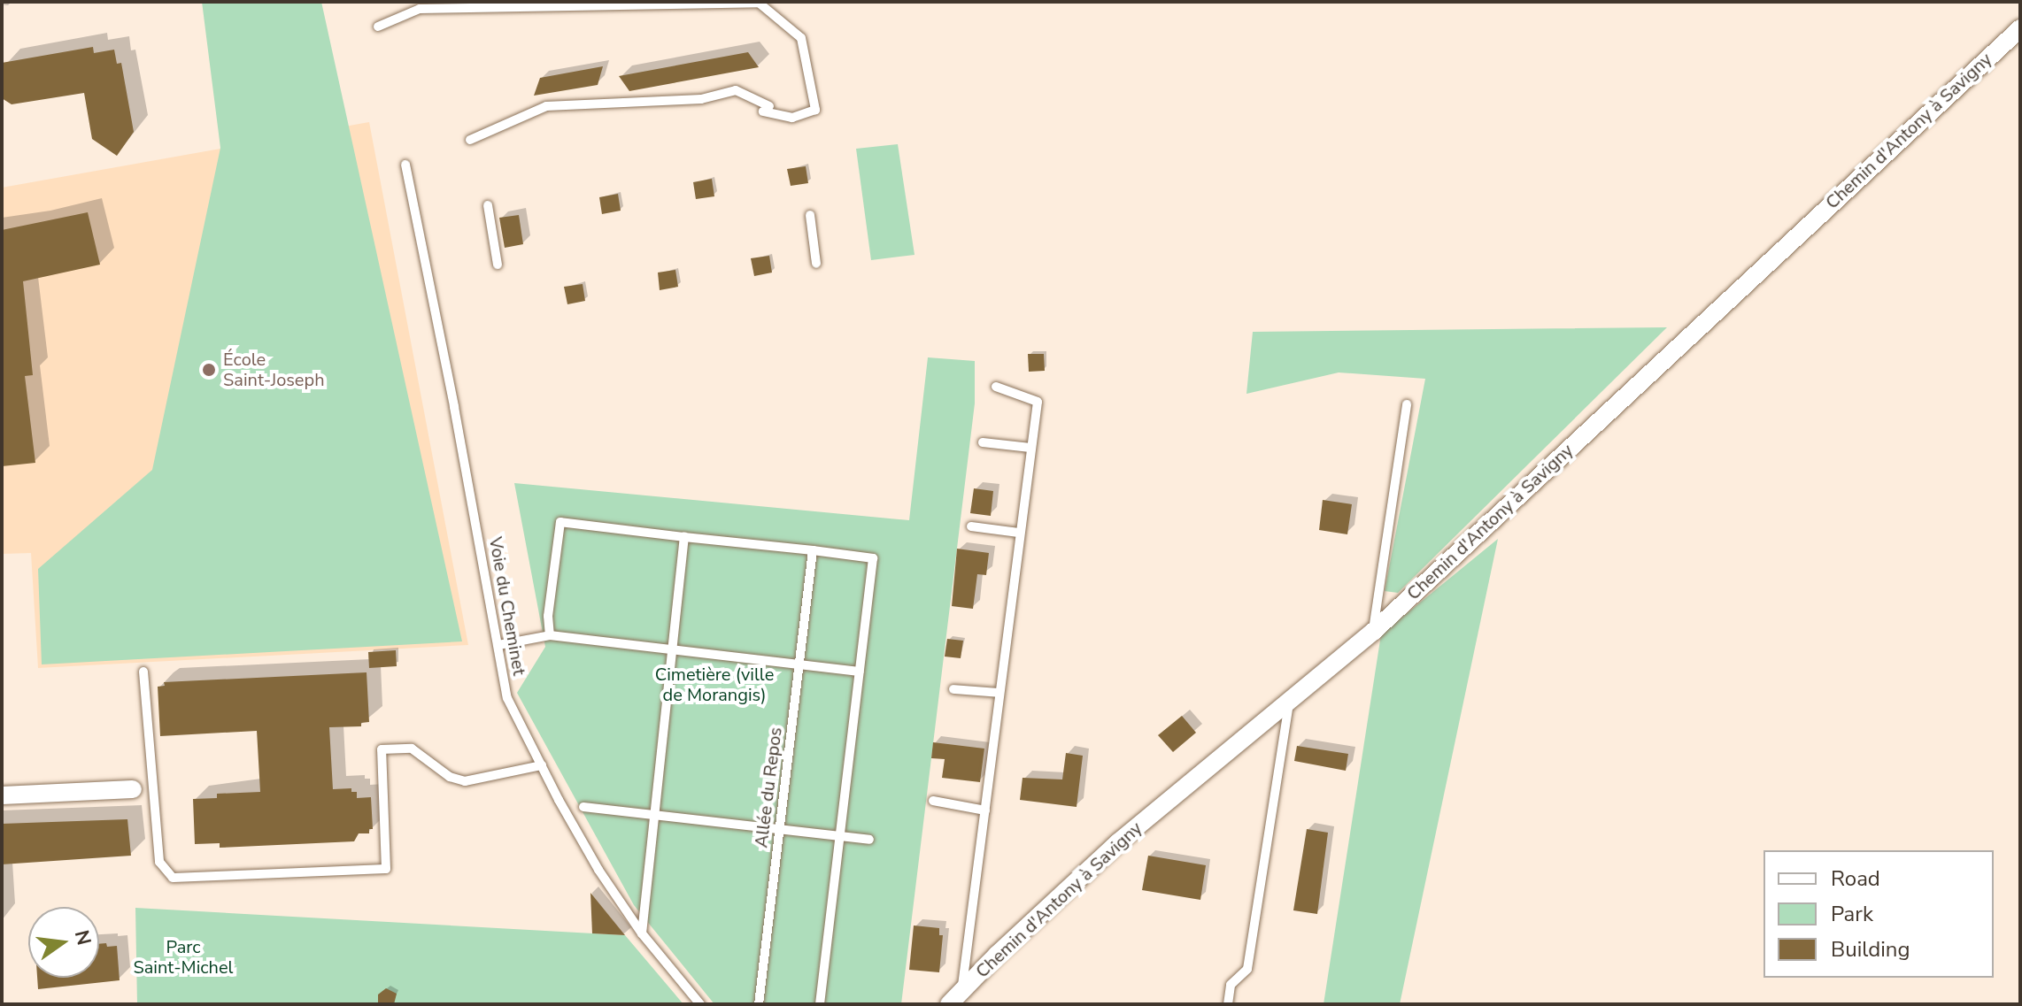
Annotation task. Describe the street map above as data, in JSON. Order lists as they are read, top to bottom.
{
  "streets": {
    "street": ["Chemin d'Antony à Savigny"],
    "lane": ["Voie du Cheminet", "Allée du Repos"]
  },
  "parks": ["Cimetière (ville de Morangis)", "Parc Saint-Michel"],
  "places": ["École Saint-Joseph"],
  "legend": ["Road", "Park", "Building"],
  "north": "right"
}
